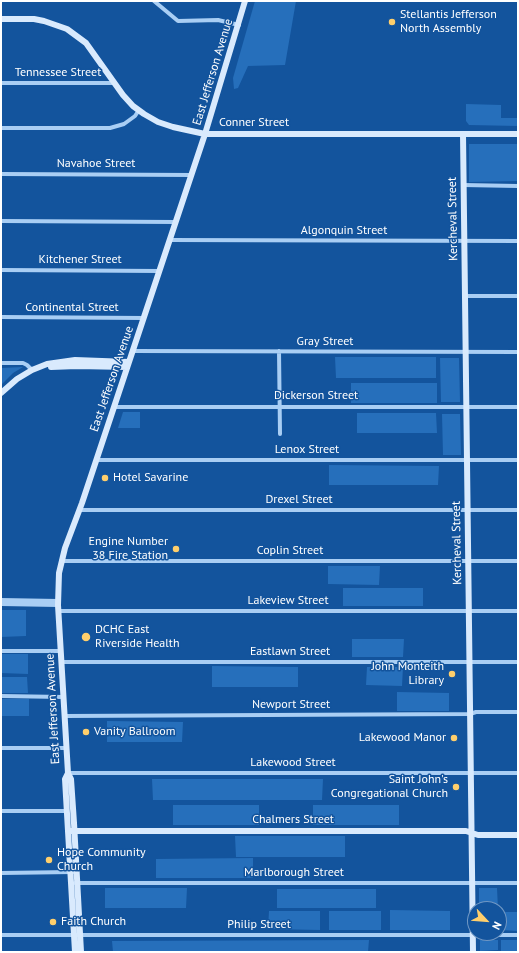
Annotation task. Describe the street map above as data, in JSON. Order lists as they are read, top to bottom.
{
  "streets": {
    "street": [
      "East Jefferson Avenue",
      "Tennessee Street",
      "Conner Street",
      "Navahoe Street",
      "Kercheval Street",
      "Algonquin Street",
      "Kitchener Street",
      "Continental Street",
      "Gray Street",
      "Dickerson Street",
      "Lenox Street",
      "Drexel Street",
      "Coplin Street",
      "Lakeview Street",
      "Eastlawn Street",
      "Newport Street",
      "Lakewood Street",
      "Chalmers Street",
      "Marlborough Street",
      "Philip Street"
    ]
  },
  "crossings": [
    ["East Jefferson Avenue", "Conner Street"],
    ["East Jefferson Avenue", "Navahoe Street"],
    ["East Jefferson Avenue", "Algonquin Street"],
    ["East Jefferson Avenue", "Kitchener Street"],
    ["East Jefferson Avenue", "Continental Street"],
    ["East Jefferson Avenue", "Gray Street"],
    ["East Jefferson Avenue", "Dickerson Street"],
    ["East Jefferson Avenue", "Lenox Street"],
    ["East Jefferson Avenue", "Drexel Street"],
    ["East Jefferson Avenue", "Coplin Street"],
    ["East Jefferson Avenue", "Lakeview Street"],
    ["East Jefferson Avenue", "Eastlawn Street"],
    ["East Jefferson Avenue", "Newport Street"],
    ["East Jefferson Avenue", "Lakewood Street"],
    ["East Jefferson Avenue", "Chalmers Street"],
    ["East Jefferson Avenue", "Marlborough Street"],
    ["East Jefferson Avenue", "Philip Street"],
    ["Tennessee Street", "Conner Street"],
    ["Conner Street", "Kercheval Street"],
    ["Kercheval Street", "Algonquin Street"],
    ["Kercheval Street", "Gray Street"],
    ["Kercheval Street", "Dickerson Street"],
    ["Kercheval Street", "Lenox Street"],
    ["Kercheval Street", "Drexel Street"],
    ["Kercheval Street", "Coplin Street"],
    ["Kercheval Street", "Lakeview Street"],
    ["Kercheval Street", "Eastlawn Street"],
    ["Kercheval Street", "Newport Street"],
    ["Kercheval Street", "Lakewood Street"],
    ["Kercheval Street", "Chalmers Street"],
    ["Kercheval Street", "Marlborough Street"]
  ],
  "places": [
    "Stellantis Jefferson North Assembly",
    "Hotel Savarine",
    "Engine Number 38 Fire Station",
    "DCHC East Riverside Health",
    "John Monteith Library",
    "Vanity Ballroom",
    "Lakewood Manor",
    "Saint John's Congregational Church",
    "Hope Community Church",
    "Faith Church"
  ],
  "north": "bottom right"
}
